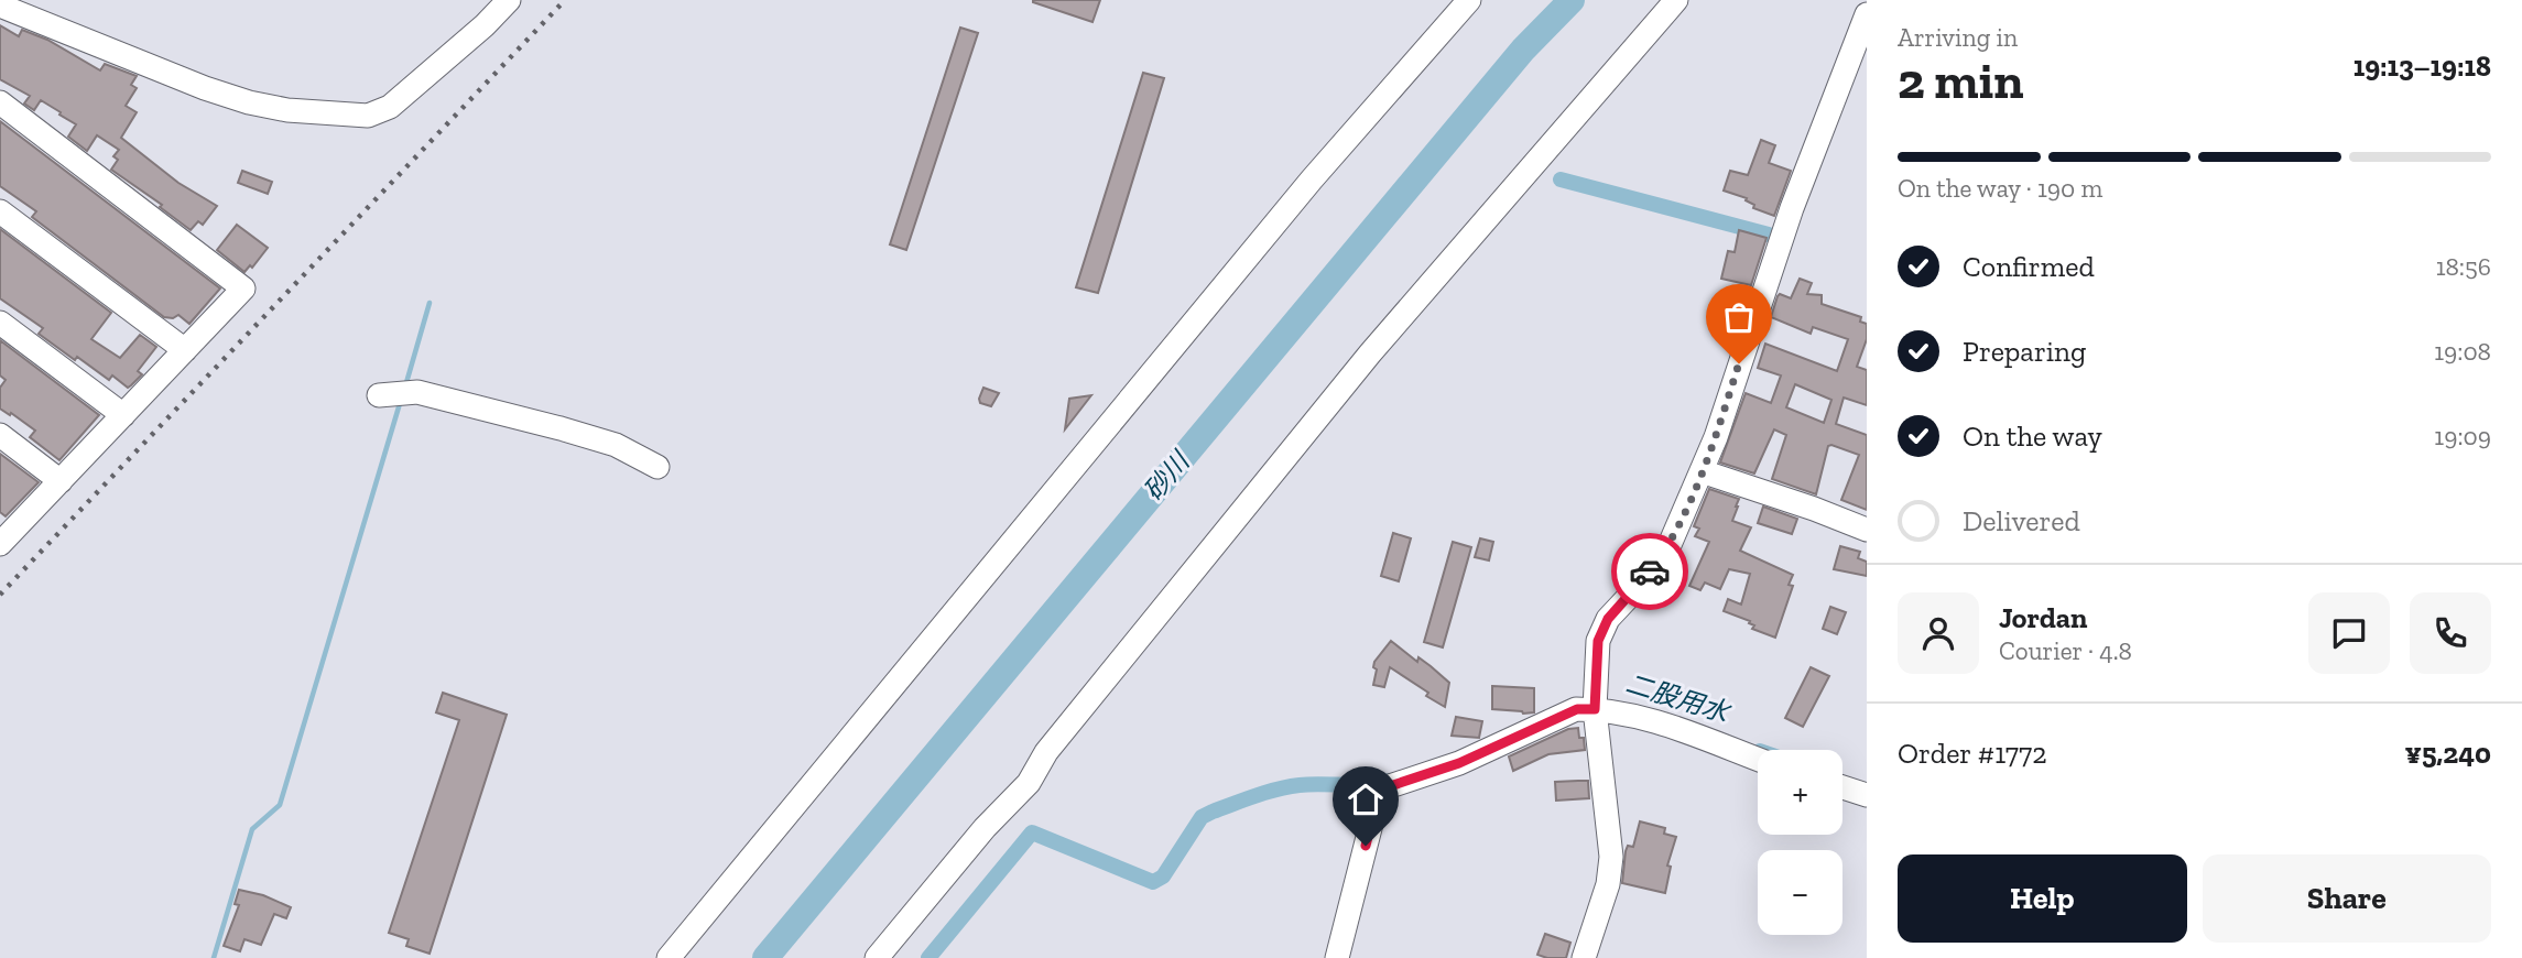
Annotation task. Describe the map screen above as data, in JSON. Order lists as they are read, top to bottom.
{
  "water": ["砂川", "二股用水"],
  "page": {
    "heading": ["2 min", "Arriving in", "19:13–19:18"],
    "panel": [
      "Jordan",
      "Courier · 4.8",
      "Order #1772",
      "¥5,240"
    ],
    "bar": "On the way · 190 m",
    "list": [
      ["Confirmed", "18:56"],
      ["Preparing", "19:08"],
      ["On the way", "19:09"],
      "Delivered"
    ],
    "map_buttons": ["+", "−"],
    "buttons": ["Help", "Share"]
  }
}
